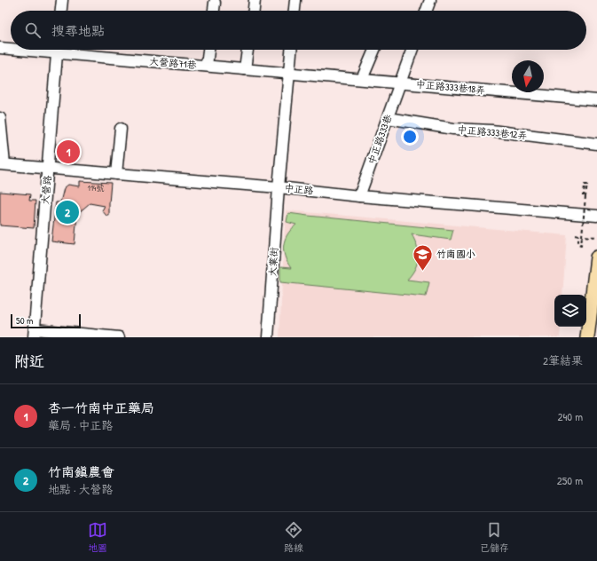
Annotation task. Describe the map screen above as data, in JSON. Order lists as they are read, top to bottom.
{
  "streets": {
    "street": [
      "大營路71巷",
      "中正路333巷18弄",
      "中正路333巷12弄",
      "中正路333巷",
      "中正路",
      "大營路",
      "大業街"
    ]
  },
  "crossings": [
    ["大營路71巷", "中正路333巷18弄"],
    ["大營路71巷", "大業街"],
    ["中正路333巷18弄", "中正路333巷"],
    ["中正路333巷12弄", "中正路333巷"],
    ["中正路333巷", "中正路"],
    ["中正路", "大營路"],
    ["中正路", "大業街"]
  ],
  "places": {
    "school or university": ["竹南國小"]
  },
  "house_numbers": ["114號"],
  "scale_bar": "50 m",
  "north": "bottom",
  "page": {
    "search": "搜尋地點",
    "pins": ["1", "2"],
    "scale": "50 m",
    "heading": ["附近", "2筆結果"],
    "list": [
      {
        "mark": "1",
        "name": "杏一竹南中正藥局",
        "note": "藥局 · 中正路",
        "value": "240 m"
      },
      {
        "mark": "2",
        "name": "竹南鎮農會",
        "note": "地點 · 大營路",
        "value": "250 m"
      }
    ],
    "nav": ["地圖", "路線", "已儲存"]
  }
}
